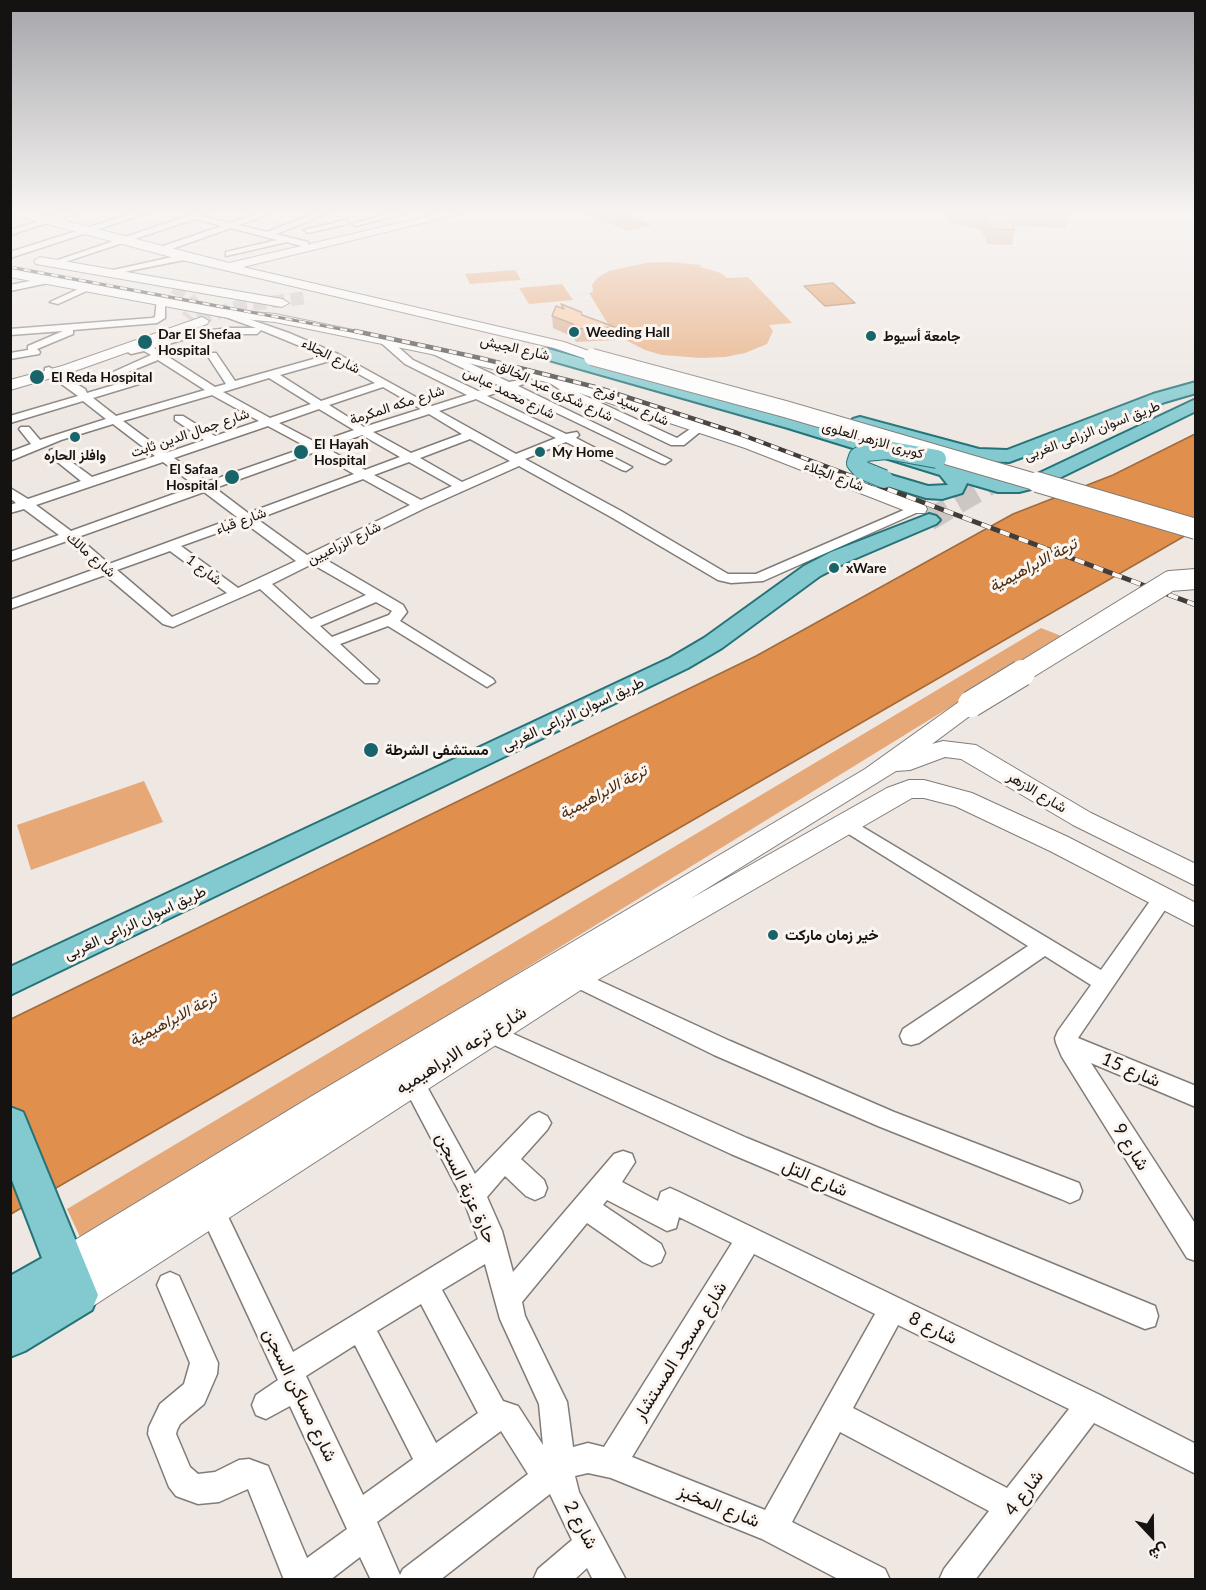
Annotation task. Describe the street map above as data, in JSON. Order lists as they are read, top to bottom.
{
  "streets": {
    "main road": [
      "شارع الجيش",
      "شارع الجلاء",
      "طريق اسوان الزراعى الغربى",
      "كوبرى الازهر العلوى",
      "شارع الازهر",
      "شارع ترعه الابراهيميه"
    ],
    "street": [
      "شارع شكرى عبد الخالق",
      "شارع محمد عباس",
      "شارع مكه المكرمة",
      "شارع سيد فرج",
      "شارع جمال الدين ثابت",
      "شارع قباء",
      "شارع الزراعيين",
      "شارع مالك",
      "شارع 1",
      "شارع 15",
      "شارع 9",
      "شارع التل",
      "حارة عزبة السجن",
      "شارع 8",
      "شارع مسجد المستشار",
      "شارع مساكن السجن",
      "شارع 4",
      "شارع المخبز",
      "شارع 2"
    ]
  },
  "crossings": [
    ["شارع الجيش", "طريق اسوان الزراعى الغربى"],
    ["شارع الجيش", "كوبرى الازهر العلوى"],
    ["شارع الجلاء", "شارع شكرى عبد الخالق"],
    ["شارع الجلاء", "شارع محمد عباس"],
    ["شارع الجلاء", "شارع مكه المكرمة"],
    ["شارع الجلاء", "شارع سيد فرج"],
    ["شارع الجلاء", "طريق اسوان الزراعى الغربى"],
    ["شارع الجلاء", "شارع جمال الدين ثابت"],
    ["شارع الجلاء", "شارع قباء"],
    ["شارع الجلاء", "شارع الزراعيين"],
    ["شارع شكرى عبد الخالق", "شارع مكه المكرمة"],
    ["شارع شكرى عبد الخالق", "شارع الزراعيين"],
    ["شارع محمد عباس", "شارع مكه المكرمة"],
    ["شارع محمد عباس", "شارع الزراعيين"],
    ["شارع مكه المكرمة", "شارع مالك"],
    ["شارع سيد فرج", "شارع الزراعيين"],
    ["شارع جمال الدين ثابت", "شارع مالك"],
    ["شارع قباء", "شارع مالك"],
    ["شارع قباء", "شارع 1"],
    ["شارع الزراعيين", "شارع مالك"],
    ["شارع الزراعيين", "شارع 1"],
    ["شارع الازهر", "شارع ترعه الابراهيميه"],
    ["شارع ترعه الابراهيميه", "شارع التل"],
    ["شارع ترعه الابراهيميه", "حارة عزبة السجن"],
    ["شارع ترعه الابراهيميه", "شارع مساكن السجن"],
    ["شارع 15", "شارع 9"],
    ["حارة عزبة السجن", "شارع المخبز"],
    ["حارة عزبة السجن", "شارع 2"],
    ["شارع 8", "شارع مسجد المستشار"],
    ["شارع 8", "شارع 4"],
    ["شارع مسجد المستشار", "شارع المخبز"],
    ["شارع المخبز", "شارع 2"]
  ],
  "water": ["ترعة الابراهيمية"],
  "places": [
    "Weeding Hall",
    "جامعة أسيوط",
    "Dar El Shefaa Hospital",
    "El Reda Hospital",
    "وافلز الحاره",
    "El Hayah Hospital",
    "My Home",
    "El Safaa Hospital",
    "xWare",
    "مستشفى الشرطة",
    "خير زمان ماركت"
  ],
  "north": "bottom"
}
